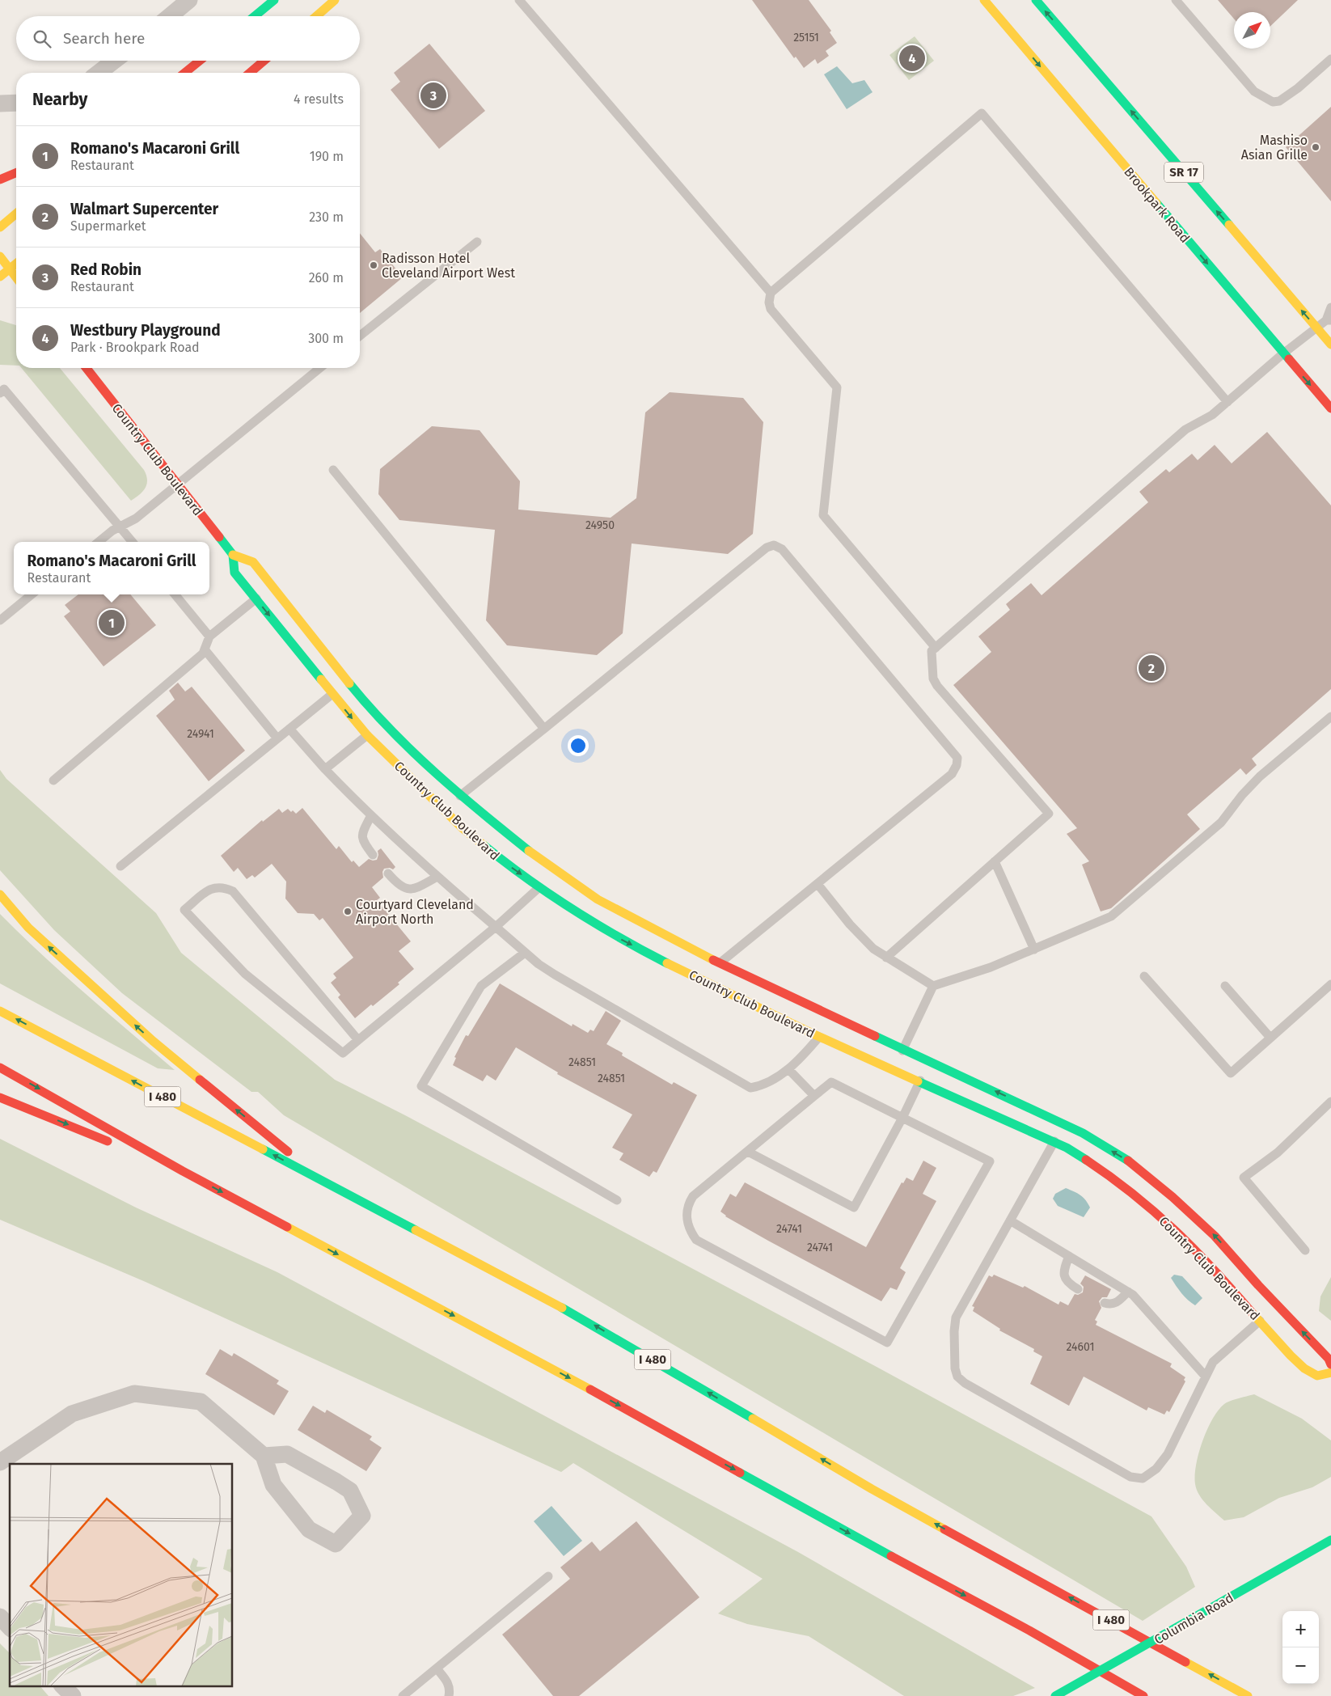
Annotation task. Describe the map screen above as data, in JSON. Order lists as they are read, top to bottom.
{
  "streets": {
    "main road": [
      "SR 17",
      "Brookpark Road",
      "Country Club Boulevard",
      "I 480",
      "Columbia Road"
    ]
  },
  "places": ["Mashiso Asian Grille", "Radisson Hotel Cleveland Airport West", "Courtyard Cleveland Airport North"],
  "house_numbers": [
    "25151",
    "24950",
    "24941",
    "24851",
    "24851",
    "24741",
    "24741",
    "24601"
  ],
  "north": "top right",
  "page": {
    "search": "Search here",
    "pins": [
      "4",
      "3",
      "1",
      "2"
    ],
    "heading": ["Nearby", "4 results"],
    "list": [
      {
        "mark": "1",
        "name": "Romano's Macaroni Grill",
        "note": "Restaurant",
        "value": "190 m"
      },
      {
        "mark": "2",
        "name": "Walmart Supercenter",
        "note": "Supermarket",
        "value": "230 m"
      },
      {
        "mark": "3",
        "name": "Red Robin",
        "note": "Restaurant",
        "value": "260 m"
      },
      {
        "mark": "4",
        "name": "Westbury Playground",
        "note": "Park · Brookpark Road",
        "value": "300 m"
      }
    ],
    "popup": ["Romano's Macaroni Grill", "Restaurant"],
    "map_buttons": ["+", "−"]
  }
}
